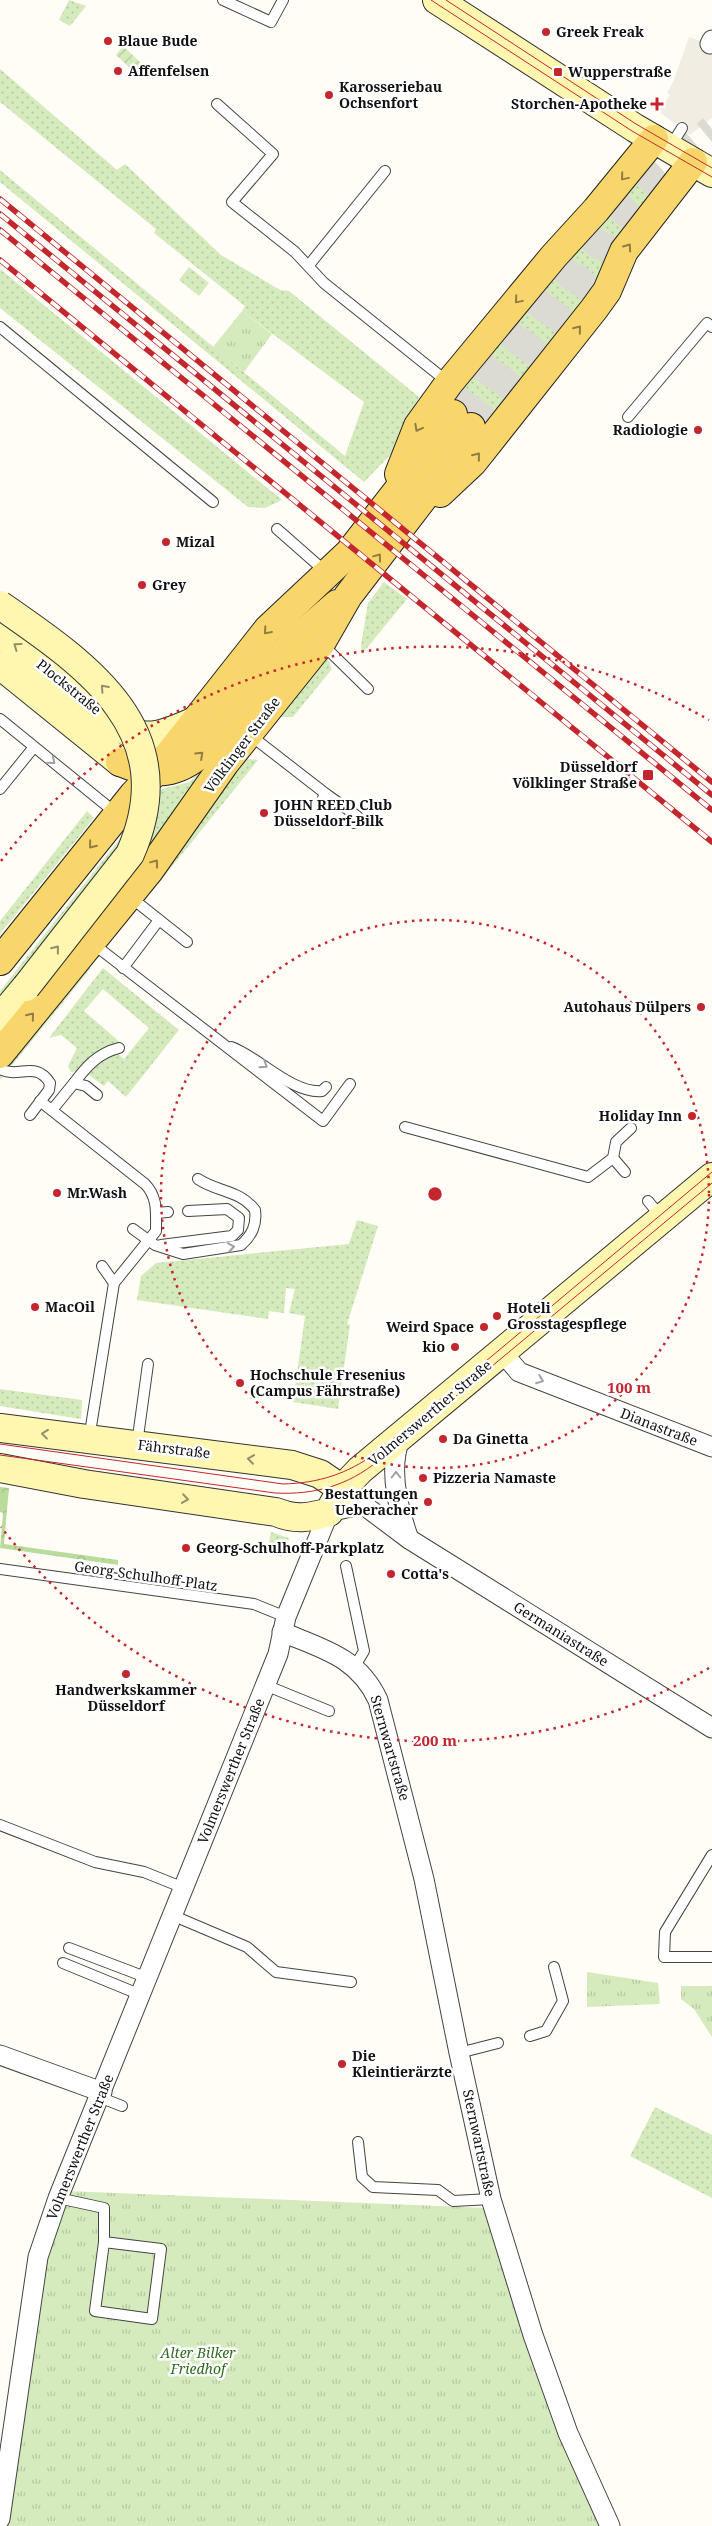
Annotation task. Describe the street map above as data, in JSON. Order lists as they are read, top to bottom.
{
  "streets": {
    "main road": ["Völklinger Straße"],
    "street": [
      "Plockstraße",
      "Volmerswerther Straße",
      "Dianastraße",
      "Fährstraße",
      "Germaniastraße",
      "Sternwartstraße"
    ],
    "lane": ["Georg-Schulhoff-Platz"]
  },
  "crossings": [
    ["Plockstraße", "Völklinger Straße"],
    ["Volmerswerther Straße", "Dianastraße"],
    ["Volmerswerther Straße", "Fährstraße"],
    ["Volmerswerther Straße", "Georg-Schulhoff-Platz"],
    ["Volmerswerther Straße", "Germaniastraße"],
    ["Volmerswerther Straße", "Sternwartstraße"],
    ["Fährstraße", "Germaniastraße"],
    ["Georg-Schulhoff-Platz", "Sternwartstraße"]
  ],
  "one_way": ["Dianastraße"],
  "parks": ["Alter Bilker Friedhof"],
  "places": {
    "other": [
      "Greek Freak",
      "Blaue Bude",
      "Affenfelsen",
      "Karosseriebau Ochsenfort",
      "Radiologie",
      "Mizal",
      "Grey",
      "JOHN REED Club Düsseldorf-Bilk",
      "Autohaus Dülpers",
      "Holiday Inn",
      "Mr.Wash",
      "MacOil",
      "Hoteli Grosstagespflege",
      "Weird Space",
      "kio",
      "Hochschule Fresenius (Campus Fährstraße)",
      "Da Ginetta",
      "Pizzeria Namaste",
      "Bestattungen Ueberacher",
      "Georg-Schulhoff-Parkplatz",
      "Cotta's",
      "Handwerkskammer Düsseldorf",
      "Die Kleintierärzte"
    ],
    "transit": ["Wupperstraße", "Düsseldorf Völklinger Straße"],
    "health": ["Storchen-Apotheke"]
  },
  "rings": ["100 m", "200 m"]
}
